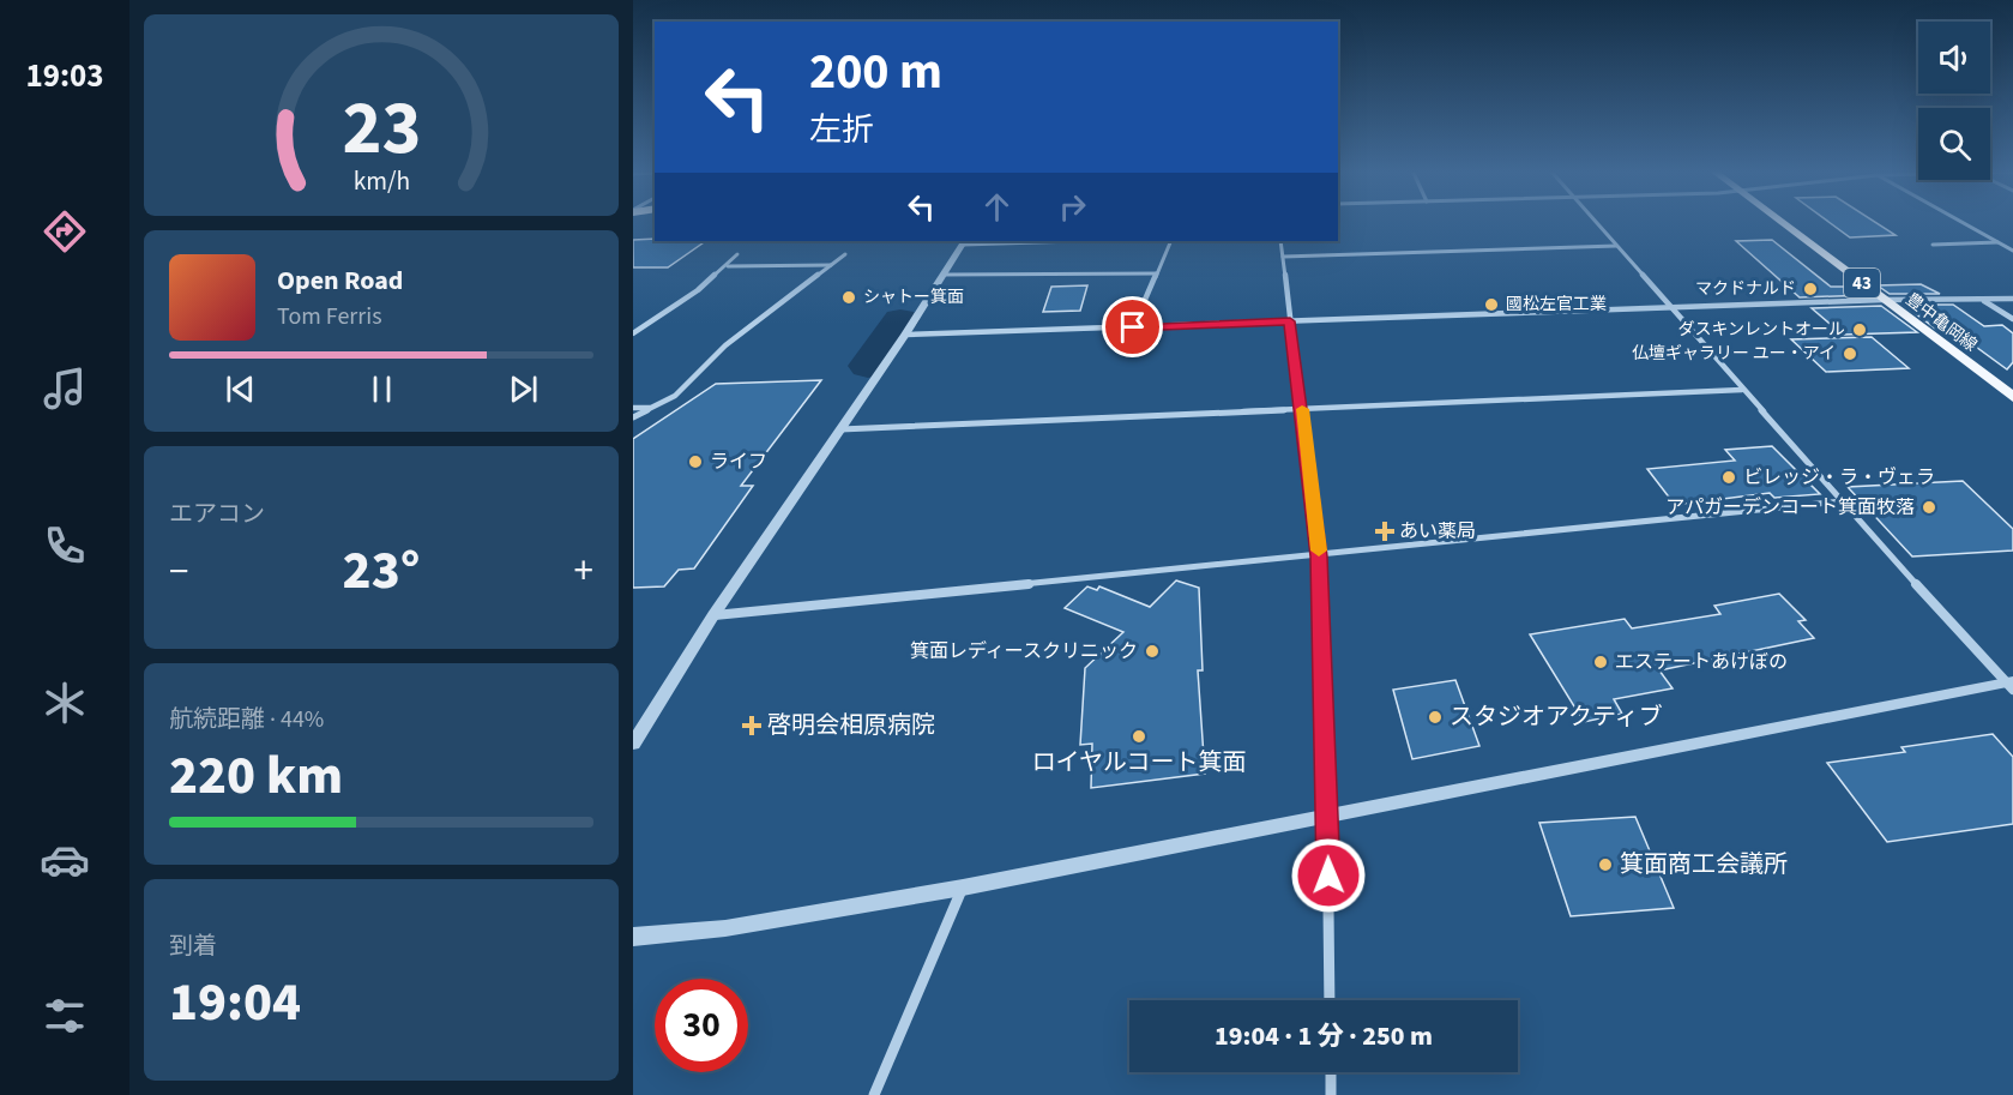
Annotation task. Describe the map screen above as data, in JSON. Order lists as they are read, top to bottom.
{
  "streets": {
    "main road": ["43", "豊中亀岡線"]
  },
  "places": {
    "other": [
      "マクドナルド",
      "シャトー箕面",
      "國松左官工業",
      "ダスキンレントオール",
      "仏壇ギャラリー ユー・アイ",
      "ライフ",
      "ビレッジ・ラ・ヴェラ",
      "アパガーデンコート箕面牧落",
      "箕面レディースクリニック",
      "エステートあけぼの",
      "スタジオアクティブ",
      "ロイヤルコート箕面",
      "箕面商工会議所"
    ],
    "health": ["あい薬局", "啓明会相原病院"]
  },
  "page": {
    "tabs": "19:03",
    "turn": ["200 m", "左折"],
    "song": ["Open Road", "Tom Ferris"],
    "tile": [
      "エアコン",
      ["航続距離 · 44%", "220 km"],
      ["到着", "19:04"]
    ],
    "heat": ["−", "23°", "+"],
    "limit": "30",
    "trip": "19:04 · 1 分 · 250 m",
    "gauge": ["23", "km/h"]
  }
}
